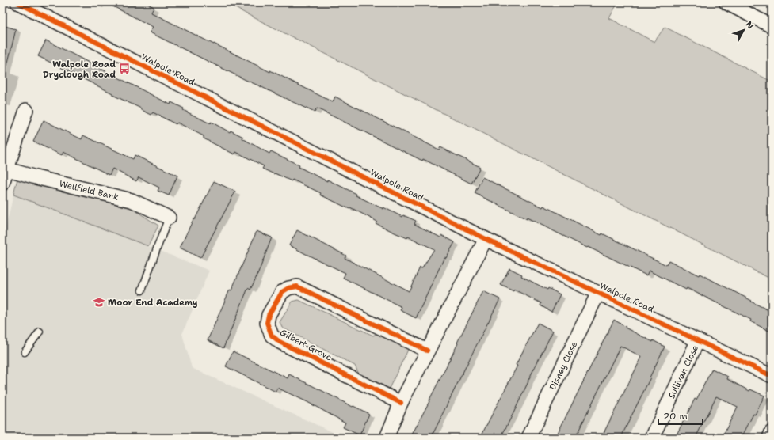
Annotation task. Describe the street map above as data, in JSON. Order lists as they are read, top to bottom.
{
  "streets": {
    "street": [
      "Walpole Road",
      "Wellfield Bank",
      "Gilbert Grove",
      "Disney Close",
      "Sullivan Close"
    ]
  },
  "crossings": [
    ["Walpole Road", "Disney Close"],
    ["Walpole Road", "Sullivan Close"]
  ],
  "places": {
    "bus stop": ["Walpole Road Dryclough Road"],
    "school or university": ["Moor End Academy"]
  },
  "scale_bar": "20 m",
  "north": "top right"
}
